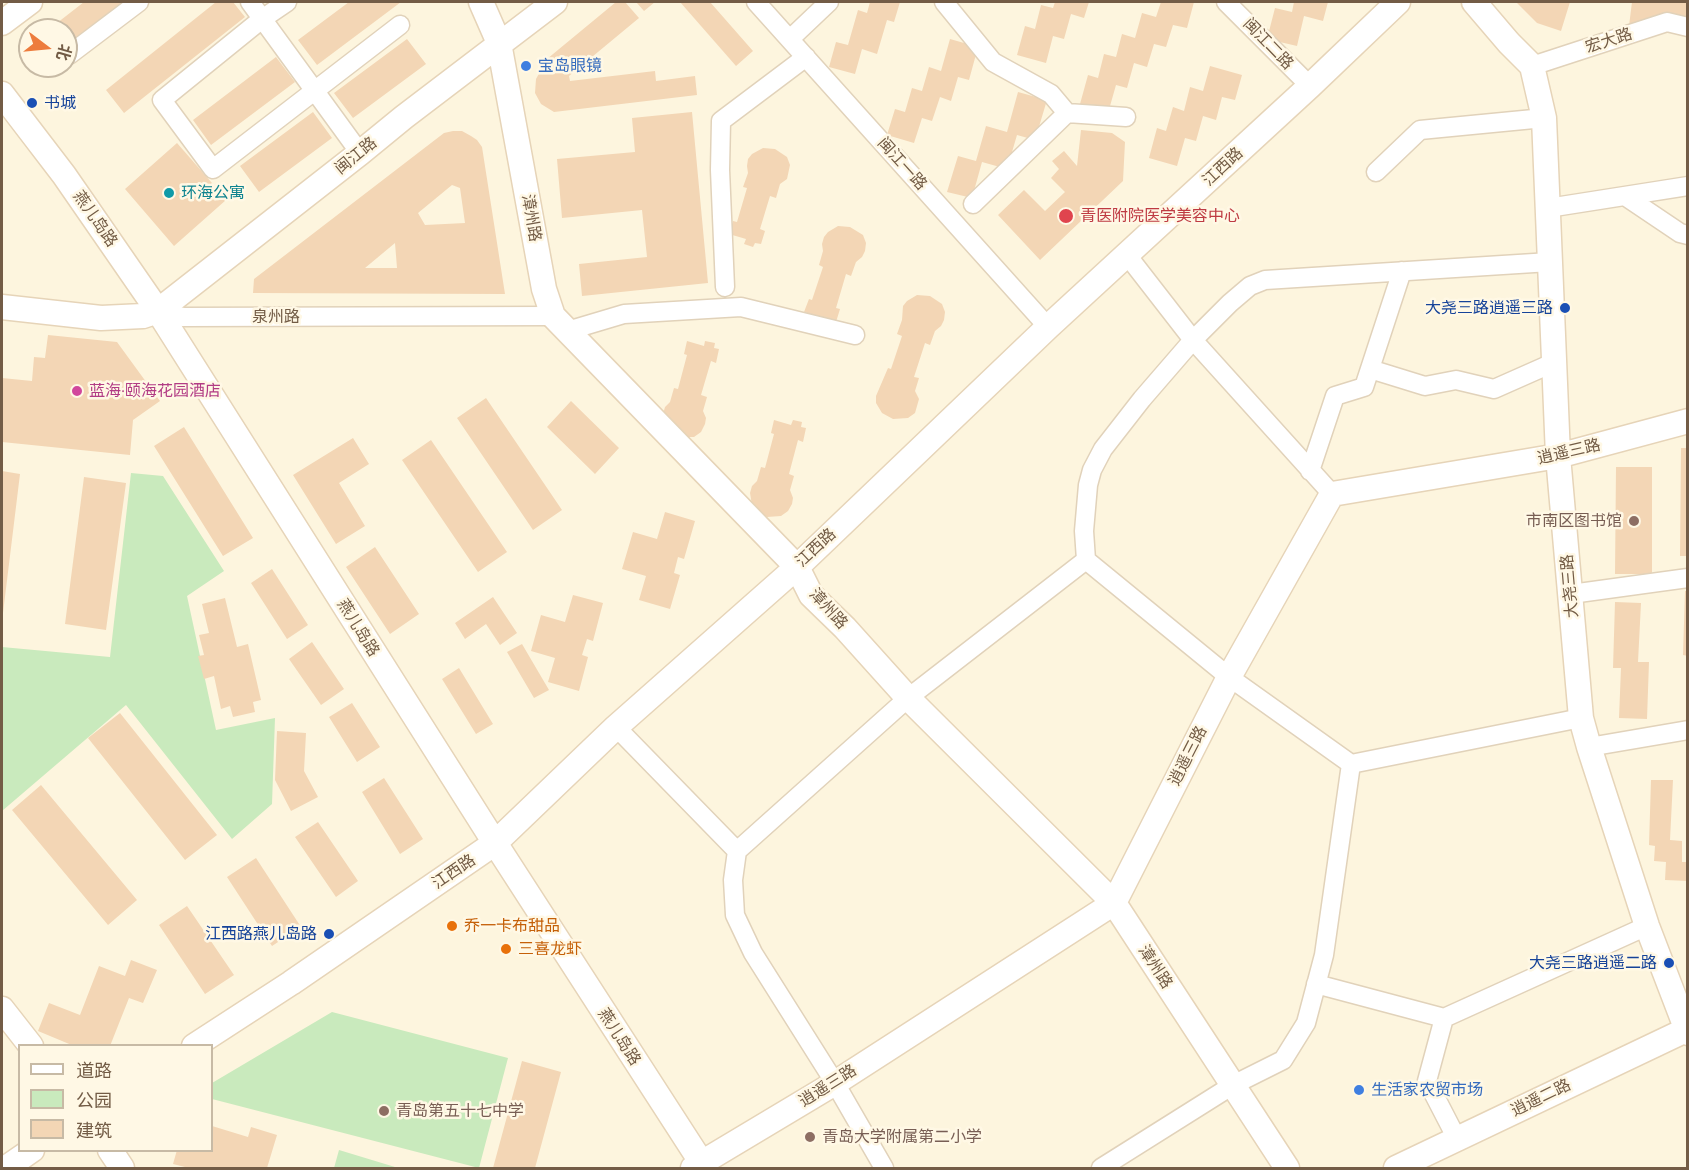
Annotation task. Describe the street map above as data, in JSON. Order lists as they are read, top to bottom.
{
  "streets": {
    "street": [
      "宏大路",
      "闽江二路",
      "闽江路",
      "闽江一路",
      "江西路",
      "漳州路",
      "燕儿岛路",
      "泉州路",
      "逍遥三路",
      "大尧三路",
      "逍遥二路"
    ]
  },
  "crossings": [
    ["宏大路", "大尧三路"],
    ["闽江二路", "江西路"],
    ["闽江路", "漳州路"],
    ["闽江路", "燕儿岛路"],
    ["闽江路", "泉州路"],
    ["闽江一路", "江西路"],
    ["江西路", "漳州路"],
    ["江西路", "燕儿岛路"],
    ["漳州路", "泉州路"],
    ["漳州路", "逍遥三路"],
    ["燕儿岛路", "泉州路"],
    ["燕儿岛路", "逍遥三路"],
    ["逍遥三路", "大尧三路"],
    ["大尧三路", "逍遥二路"]
  ],
  "places": [
    "宝岛眼镜",
    "书城",
    "环海公寓",
    "青医附院医学美容中心",
    "大尧三路逍遥三路",
    "蓝海·颐海花园酒店",
    "市南区图书馆",
    "乔一卡布甜品",
    "江西路燕儿岛路",
    "三喜龙虾",
    "大尧三路逍遥二路",
    "生活家农贸市场",
    "青岛第五十七中学",
    "青岛大学附属第二小学"
  ],
  "legend": ["道路", "公园", "建筑"],
  "north": "right"
}
